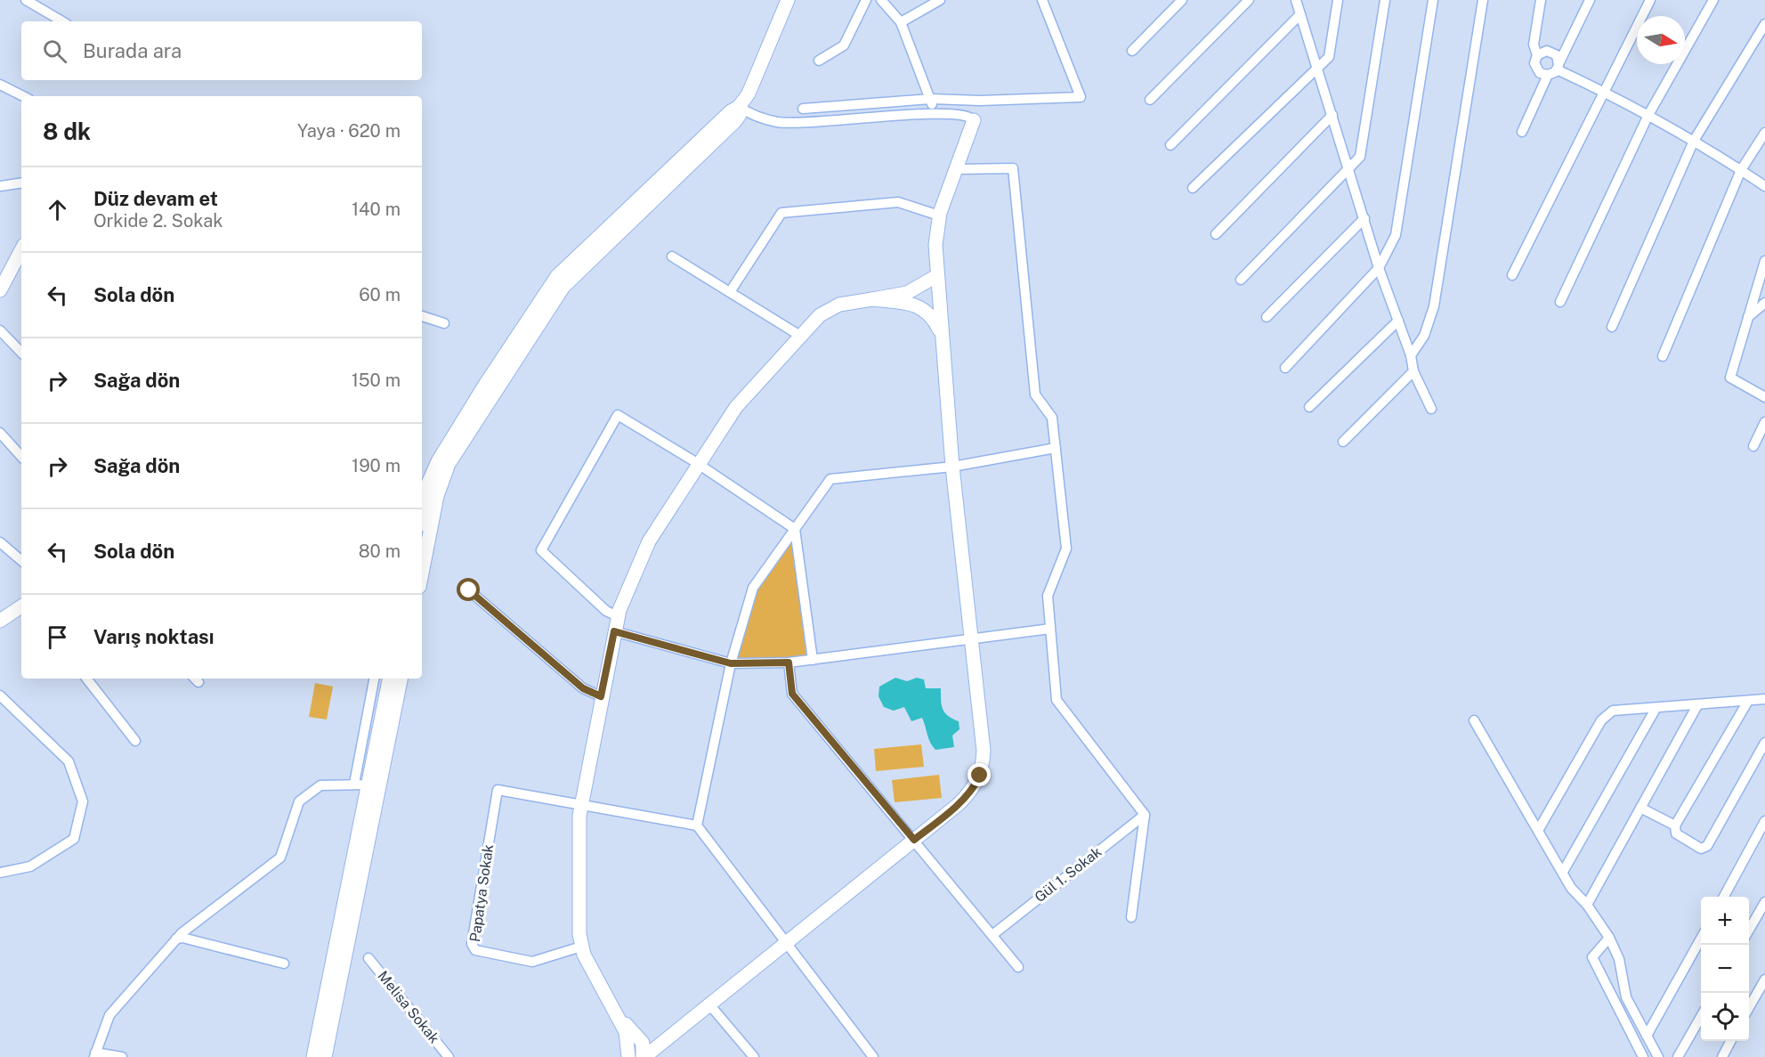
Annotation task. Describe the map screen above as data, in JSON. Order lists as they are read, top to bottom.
{
  "streets": {
    "street": ["Gül 1. Sokak", "Papatya Sokak", "Melisa Sokak"]
  },
  "north": "right",
  "page": {
    "search": "Burada ara",
    "heading": ["8 dk", "Yaya · 620 m"],
    "list": [
      ["Düz devam et", "Orkide 2. Sokak", "140 m"],
      ["Sola dön", "60 m"],
      ["Sağa dön", "150 m"],
      ["Sağa dön", "190 m"],
      ["Sola dön", "80 m"],
      "Varış noktası"
    ],
    "map_buttons": ["+", "−"]
  }
}
